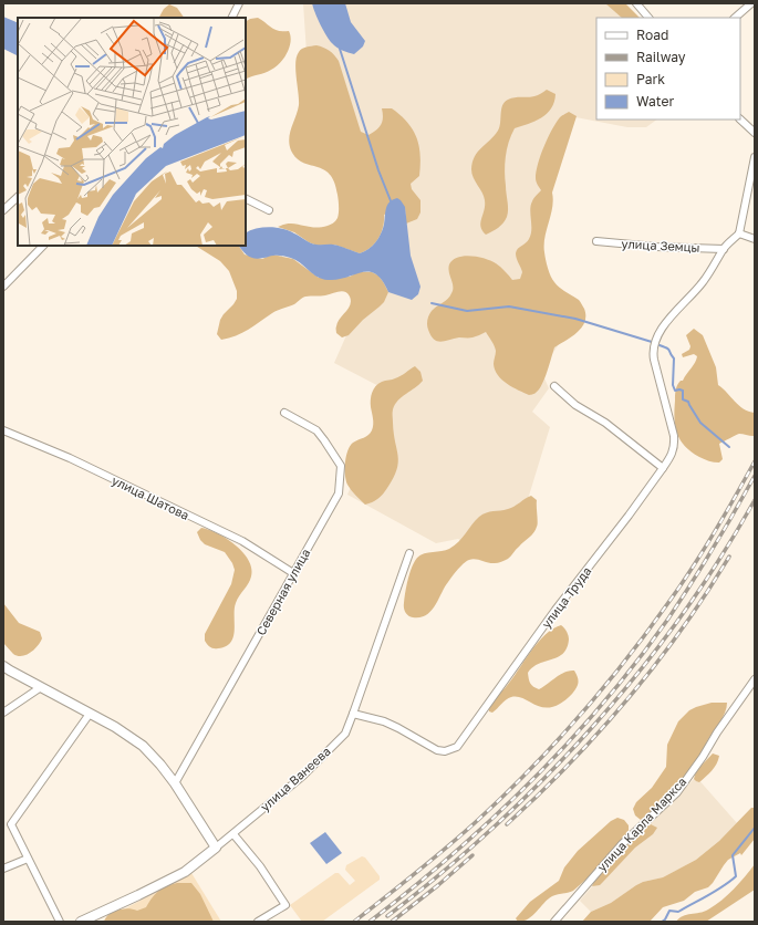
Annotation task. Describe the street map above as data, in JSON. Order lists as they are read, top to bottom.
{
  "streets": {
    "street": [
      "улица Земцы",
      "улица Шатова",
      "Северная улица",
      "улица Труда",
      "улица Ванеева",
      "улица Карла Маркса"
    ]
  },
  "crossings": [
    ["улица Земцы", "улица Труда"],
    ["улица Шатова", "Северная улица"],
    ["улица Труда", "улица Ванеева"]
  ],
  "legend": [
    "Road",
    "Railway",
    "Park",
    "Water"
  ]
}
